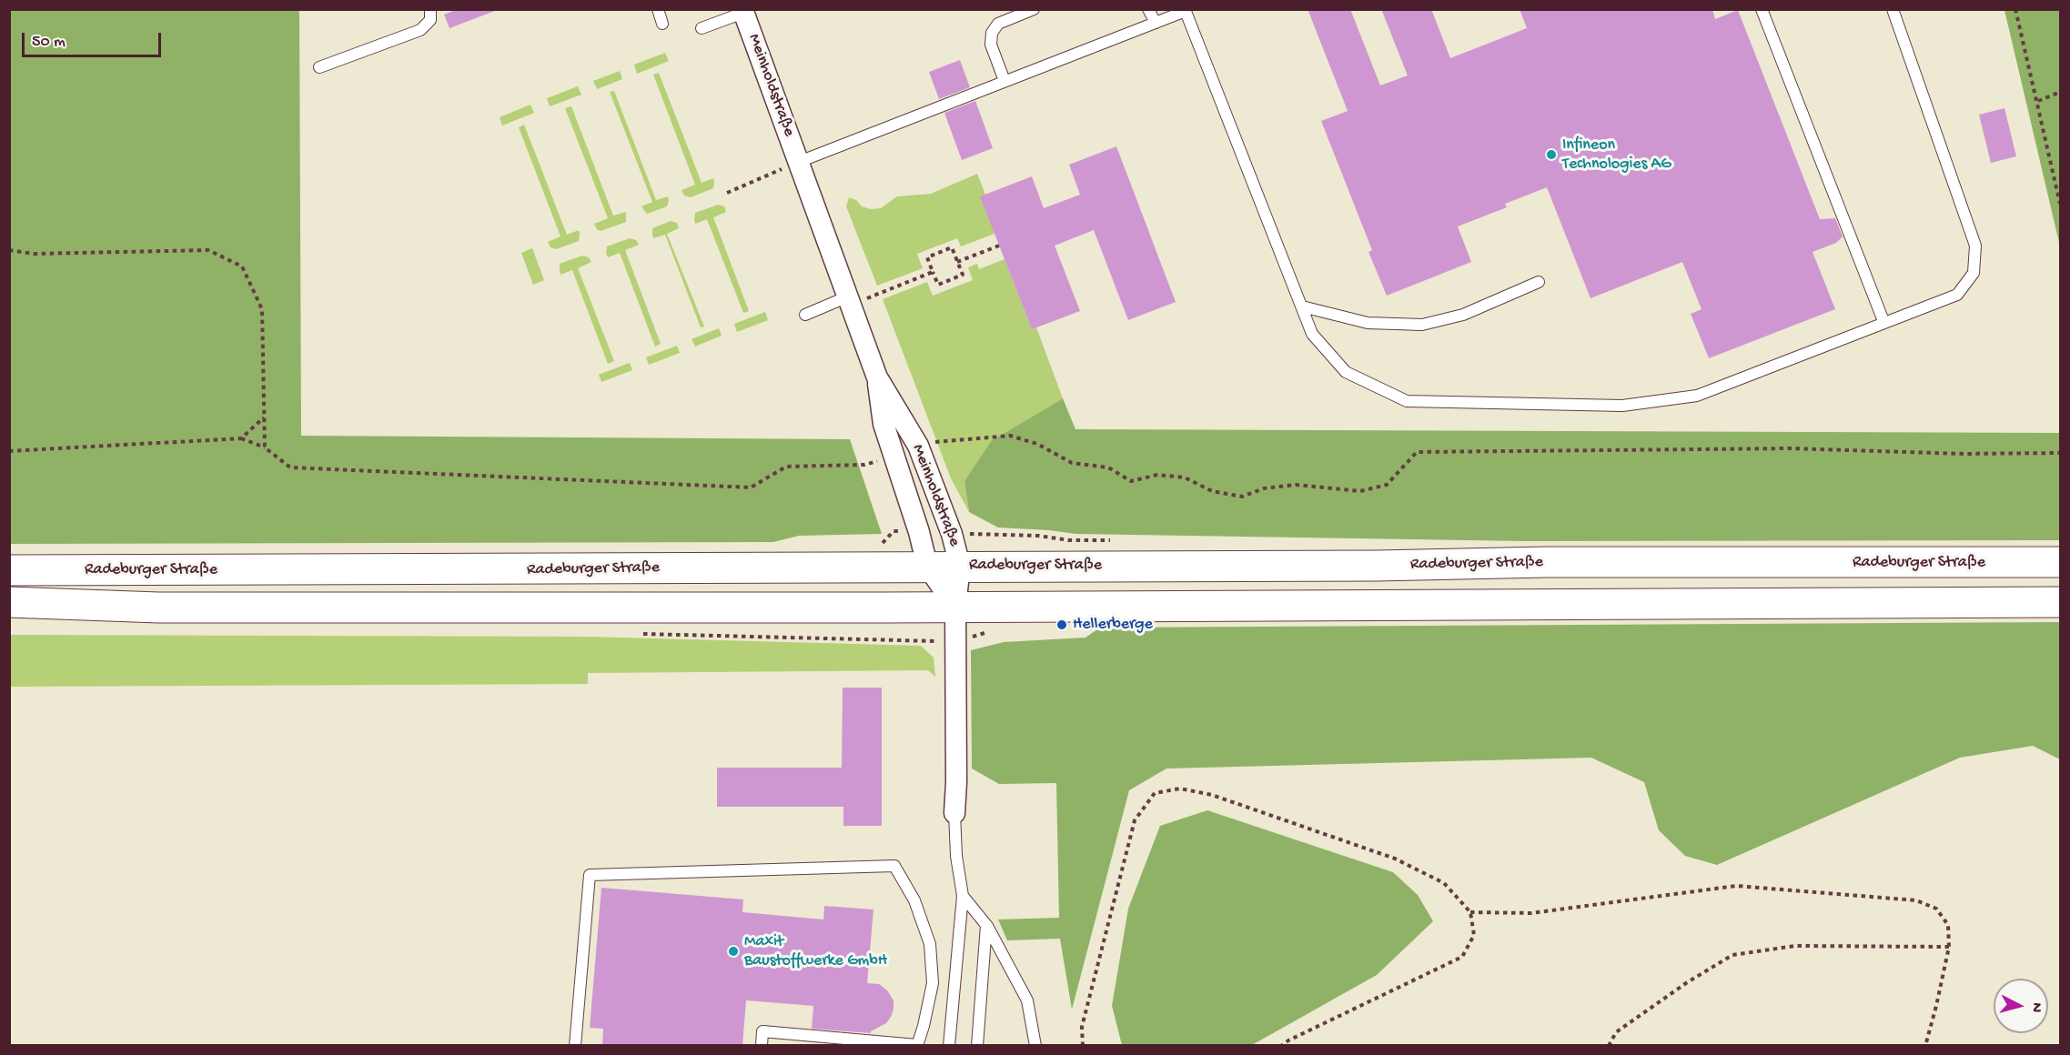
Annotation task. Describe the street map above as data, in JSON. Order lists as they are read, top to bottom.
{
  "streets": {
    "main road": ["Radeburger Straße"],
    "street": ["Meinholdstraße"]
  },
  "crossings": [
    ["Meinholdstraße", "Radeburger Straße"]
  ],
  "places": ["Infineon Technologies AG", "Hellerberge", "Maxit Baustoffwerke GmbH"],
  "scale_bar": "50 m",
  "north": "right"
}
